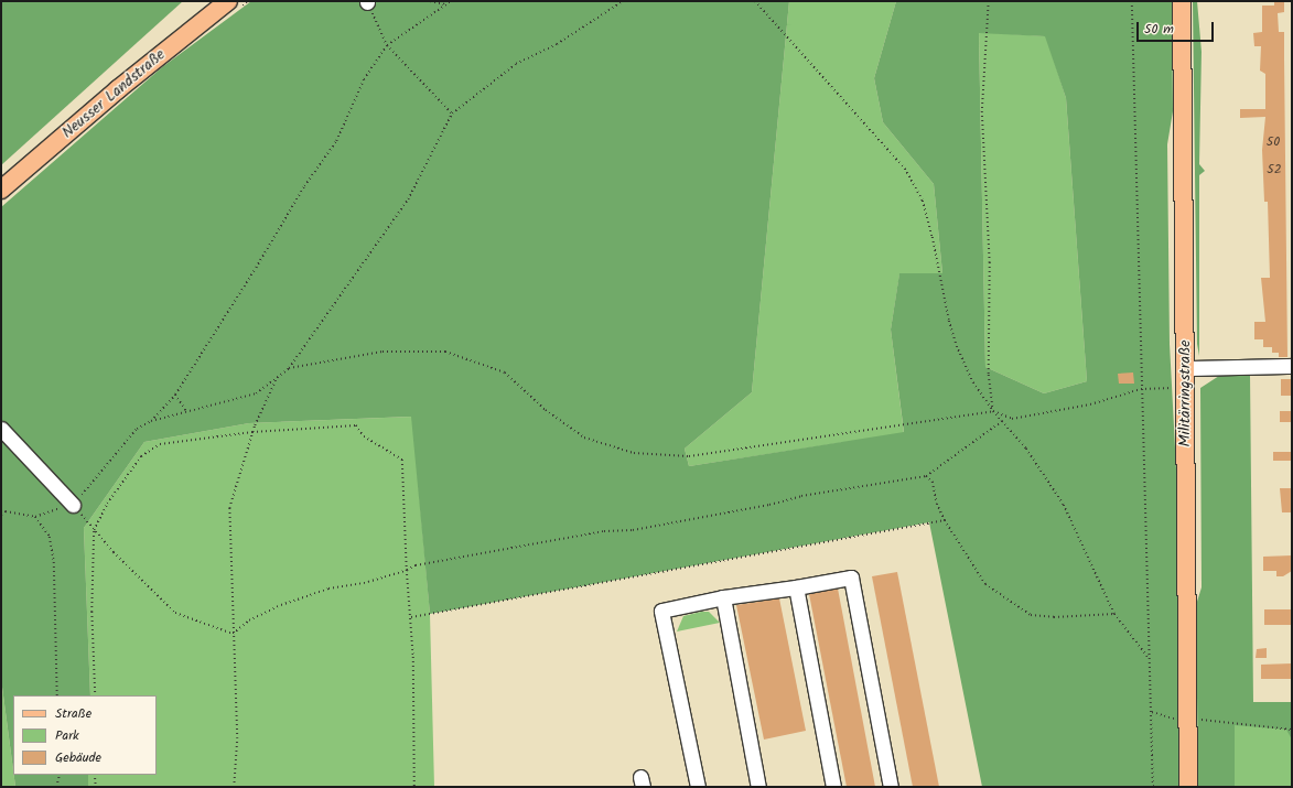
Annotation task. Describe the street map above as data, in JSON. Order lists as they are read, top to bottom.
{
  "streets": {
    "main road": ["Neusser Landstraße", "Militärringstraße"]
  },
  "house_numbers": ["50", "52"],
  "legend": ["Straße", "Park", "Gebäude"],
  "scale_bar": "50 m"
}
